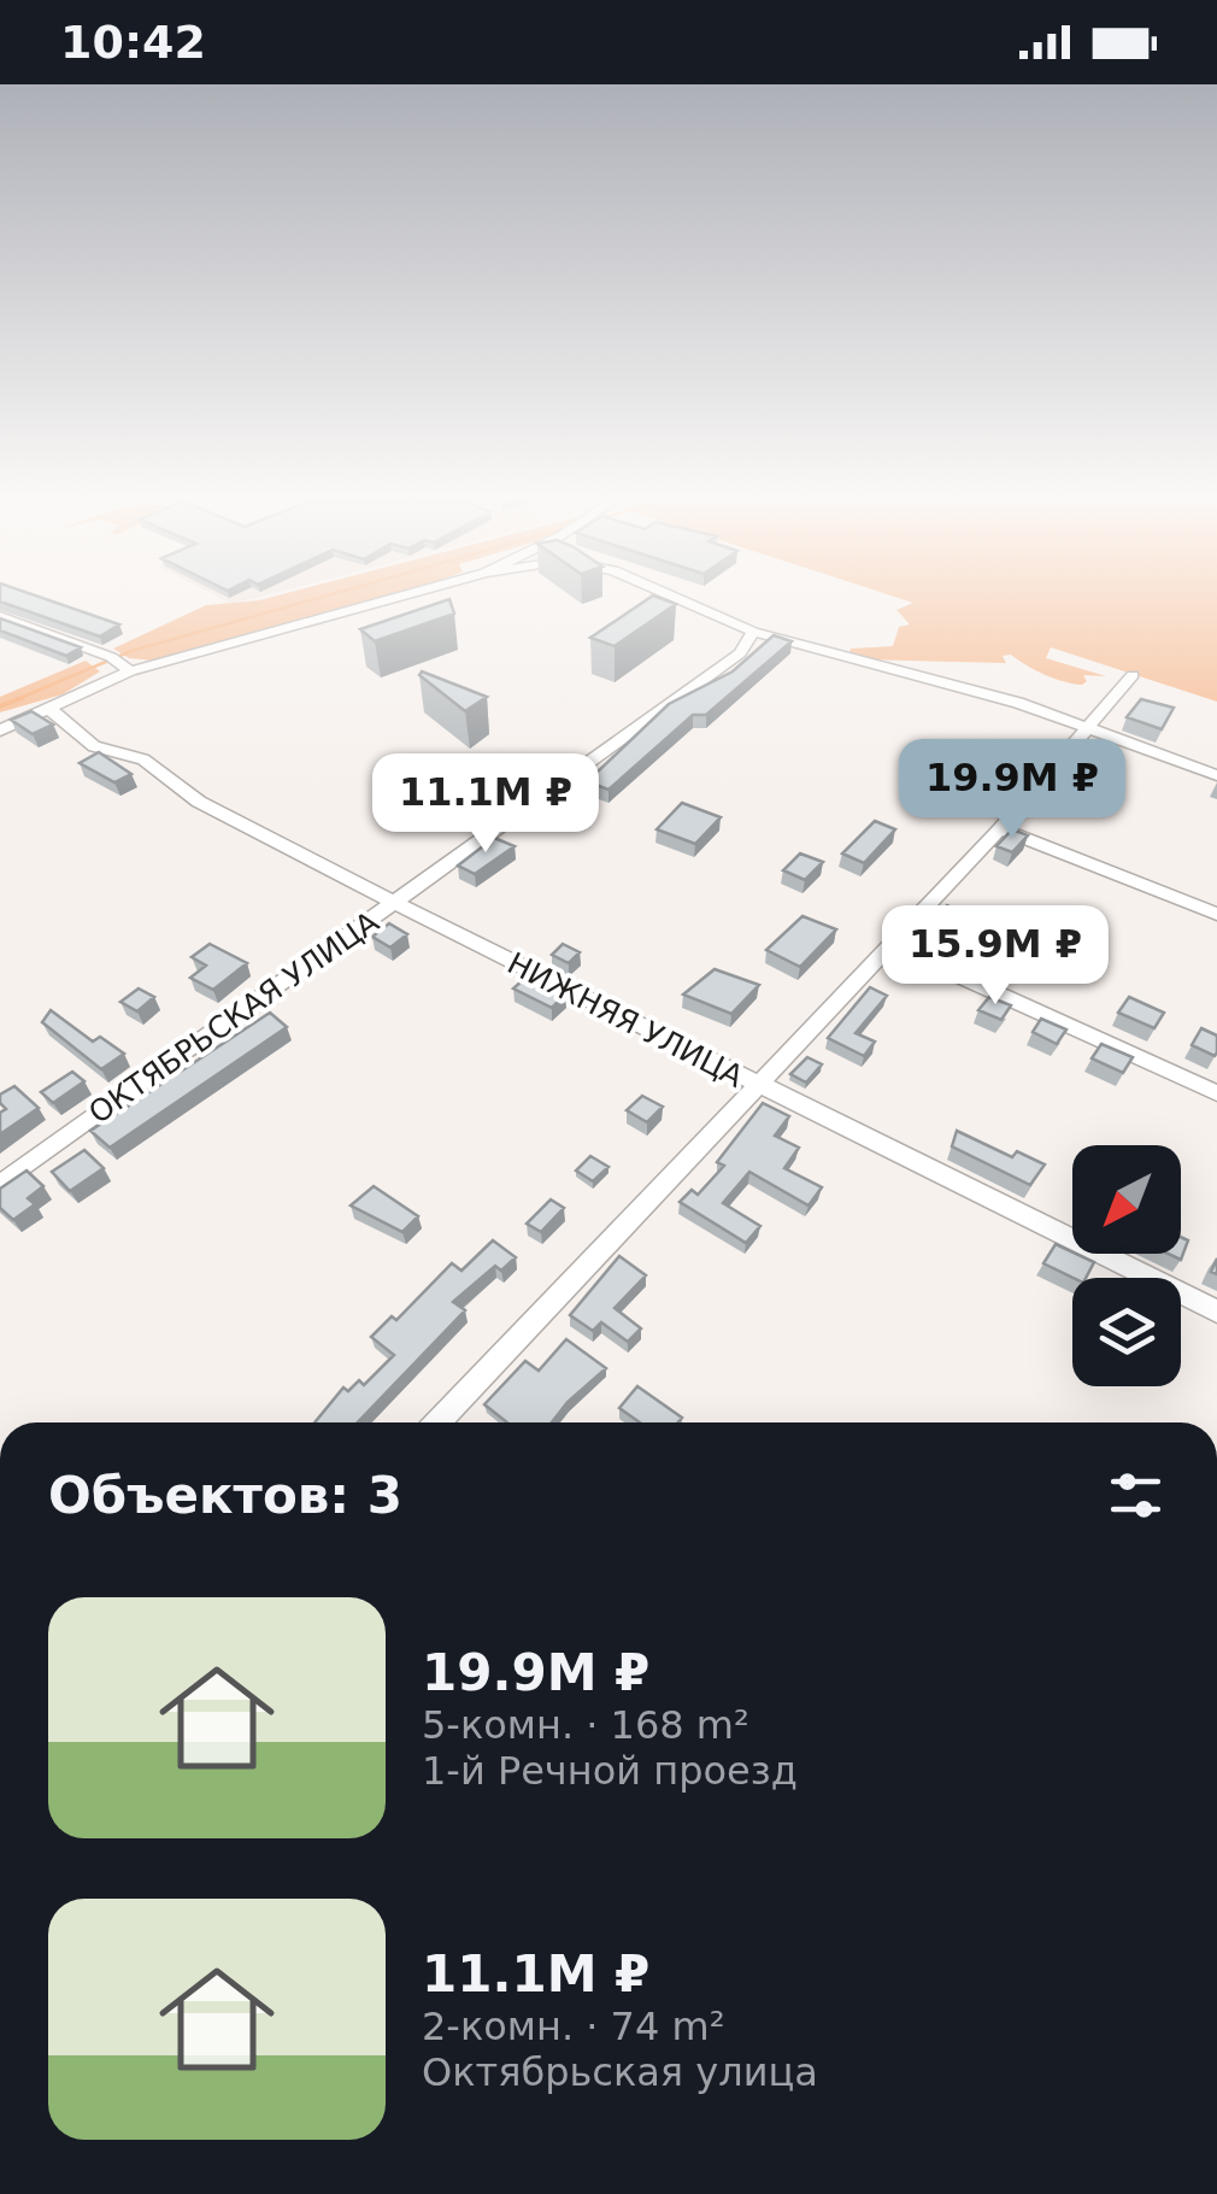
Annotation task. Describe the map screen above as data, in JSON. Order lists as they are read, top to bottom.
{
  "streets": {
    "street": ["ОКТЯБРЬСКАЯ УЛИЦА", "НИЖНЯЯ УЛИЦА"]
  },
  "crossings": [
    ["ОКТЯБРЬСКАЯ УЛИЦА", "НИЖНЯЯ УЛИЦА"]
  ],
  "north": "bottom left",
  "page": {
    "status": "10:42",
    "price": ["19.9M ₽", "11.1M ₽", "15.9M ₽"],
    "heading": "Объектов: 3",
    "list": [
      {
        "name": "19.9M ₽",
        "note": "5-комн. · 168 m² · 1-й Речной проезд"
      },
      {
        "name": "11.1M ₽",
        "note": "2-комн. · 74 m² · Октябрьская улица"
      }
    ]
  }
}
